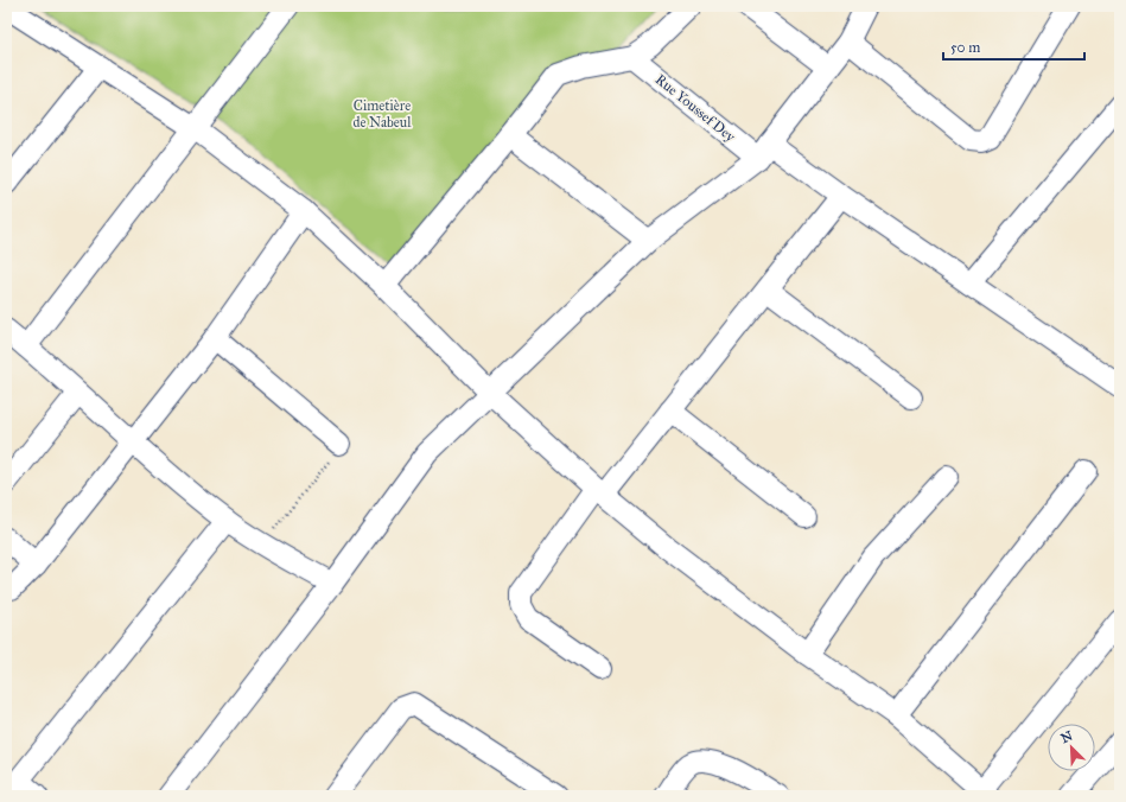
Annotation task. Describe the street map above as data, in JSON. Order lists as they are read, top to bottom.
{
  "streets": {
    "street": ["Rue Youssef Dey"]
  },
  "parks": ["Cimetière de Nabeul"],
  "scale_bar": "50 m",
  "north": "top left"
}
